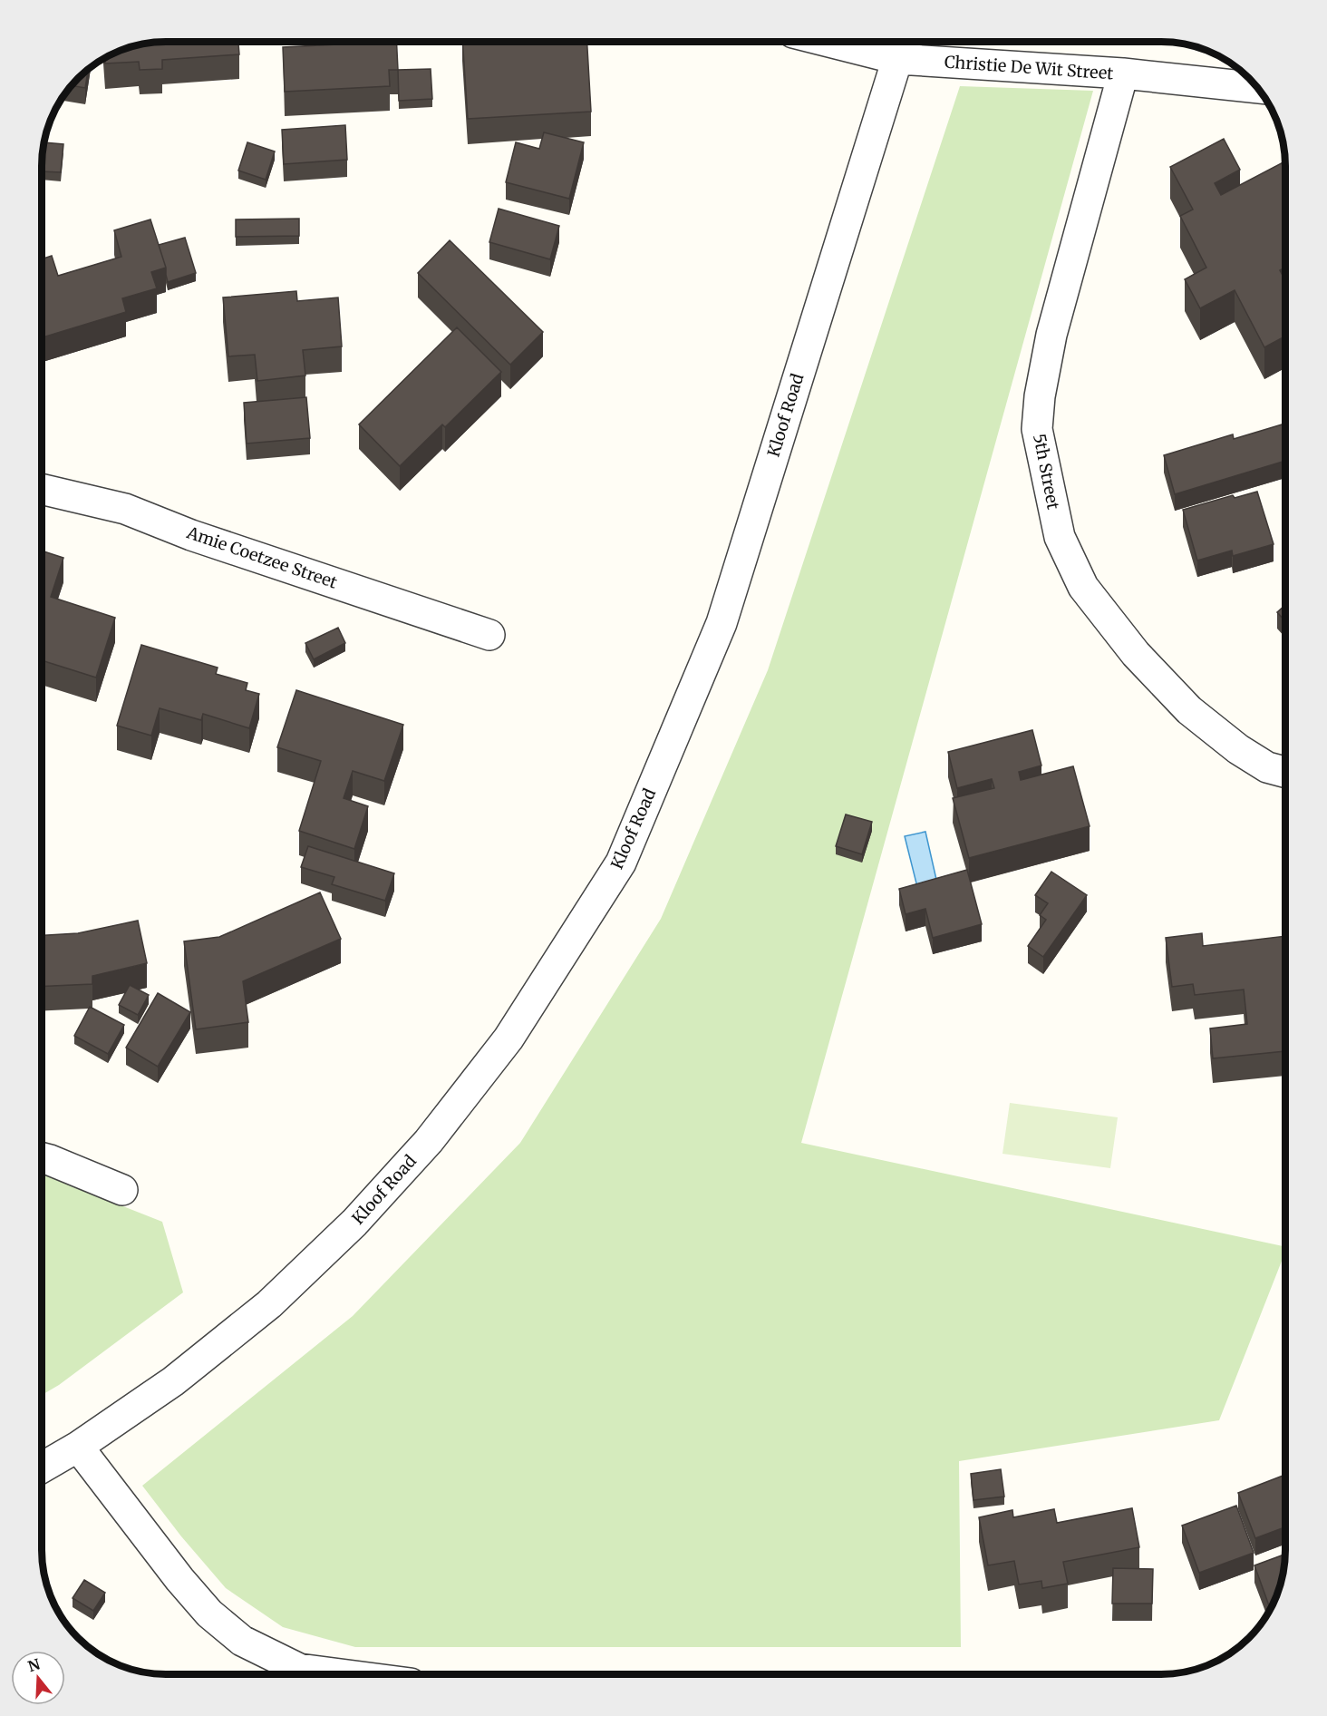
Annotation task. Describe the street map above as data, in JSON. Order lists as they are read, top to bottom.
{
  "streets": {
    "street": [
      "Christie De Wit Street",
      "Kloof Road",
      "5th Street",
      "Amie Coetzee Street"
    ]
  },
  "crossings": [
    ["Christie De Wit Street", "Kloof Road"],
    ["Christie De Wit Street", "5th Street"]
  ],
  "north": "top"
}
